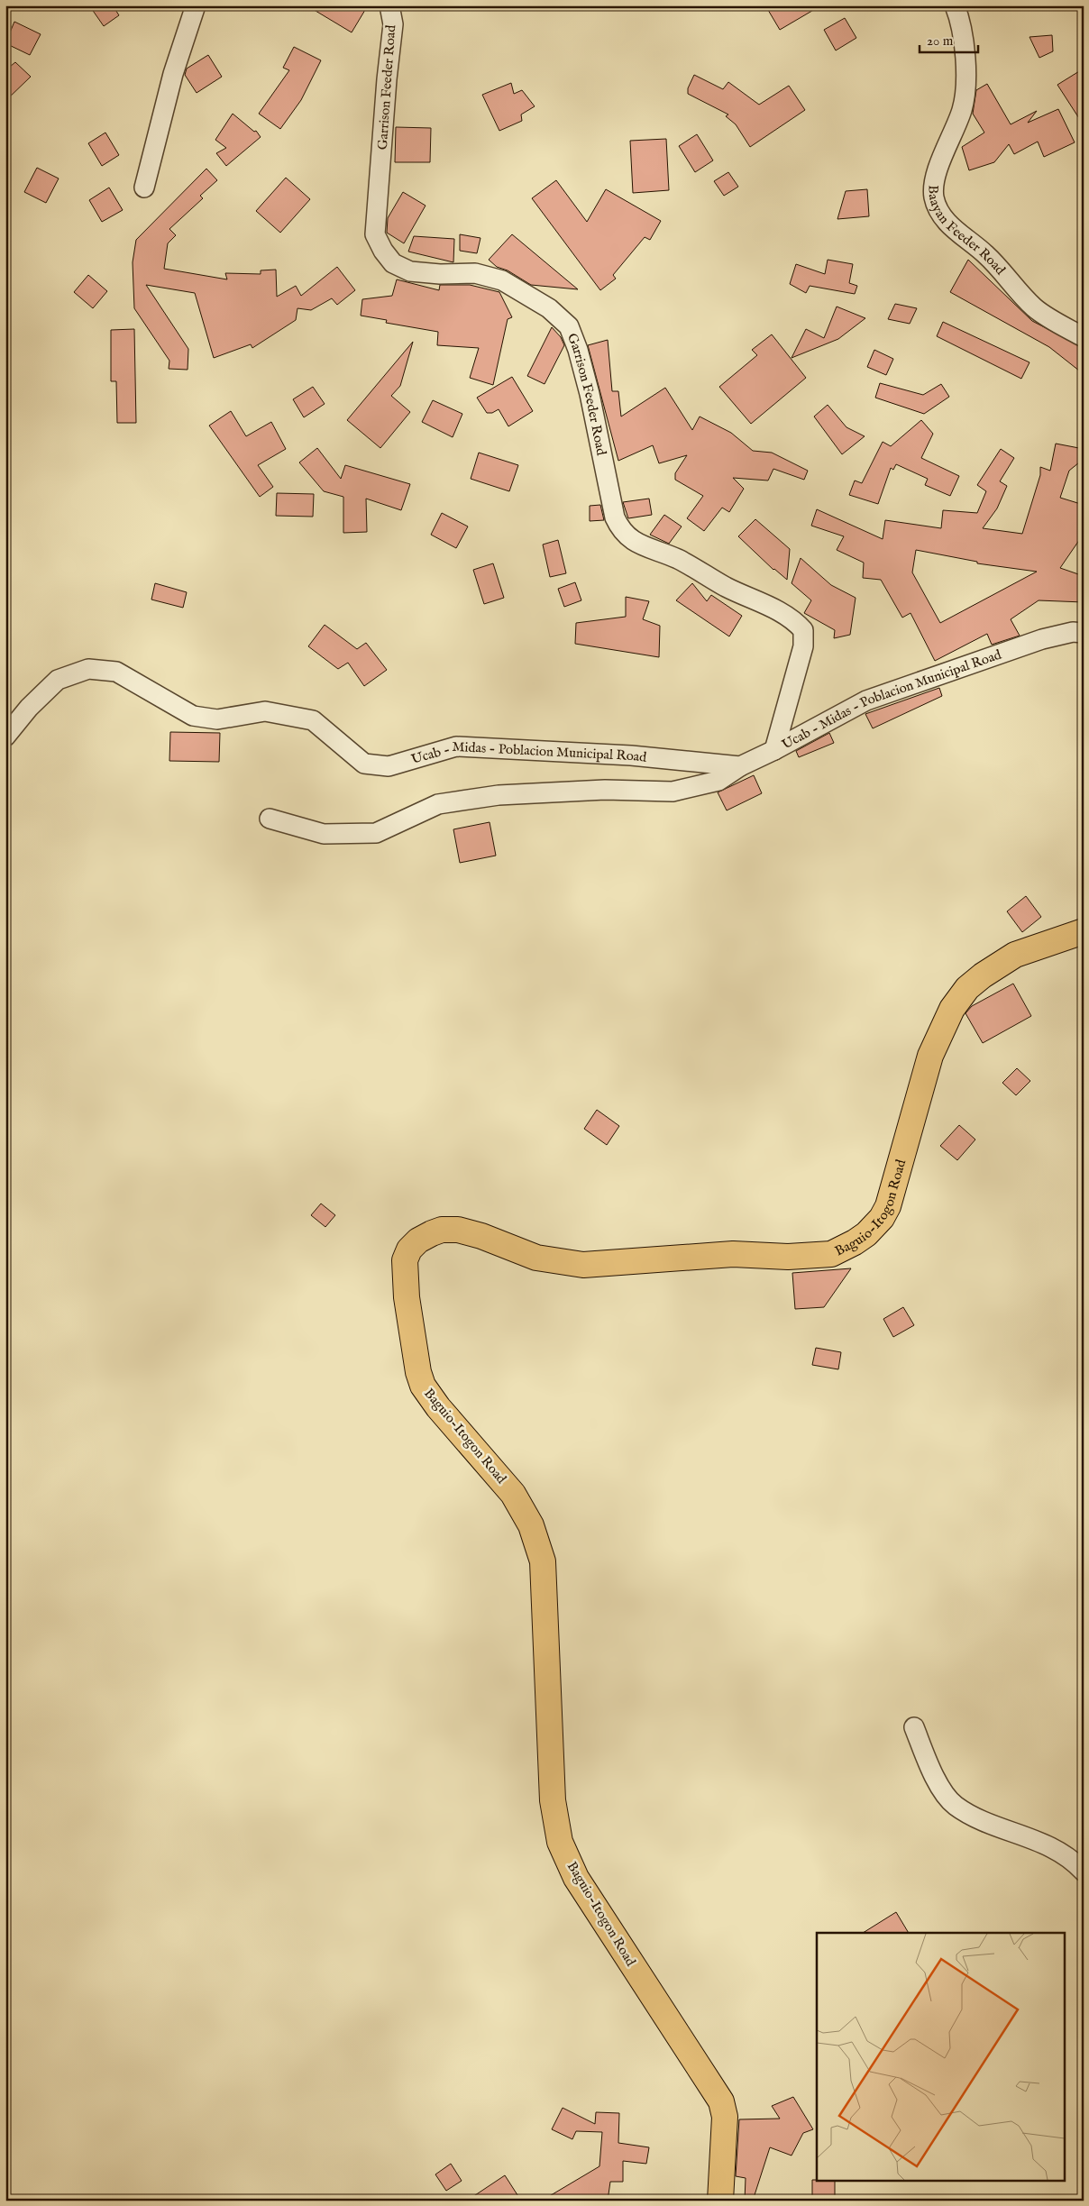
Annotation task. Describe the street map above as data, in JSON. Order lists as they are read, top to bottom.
{
  "streets": {
    "main road": ["Baguio-Itogon Road"],
    "street": ["Garrison Feeder Road", "Baayan Feeder Road", "Ucab - Midas - Poblacion Municipal Road"]
  },
  "crossings": [
    ["Garrison Feeder Road", "Ucab - Midas - Poblacion Municipal Road"]
  ],
  "scale_bar": "20 m"
}
